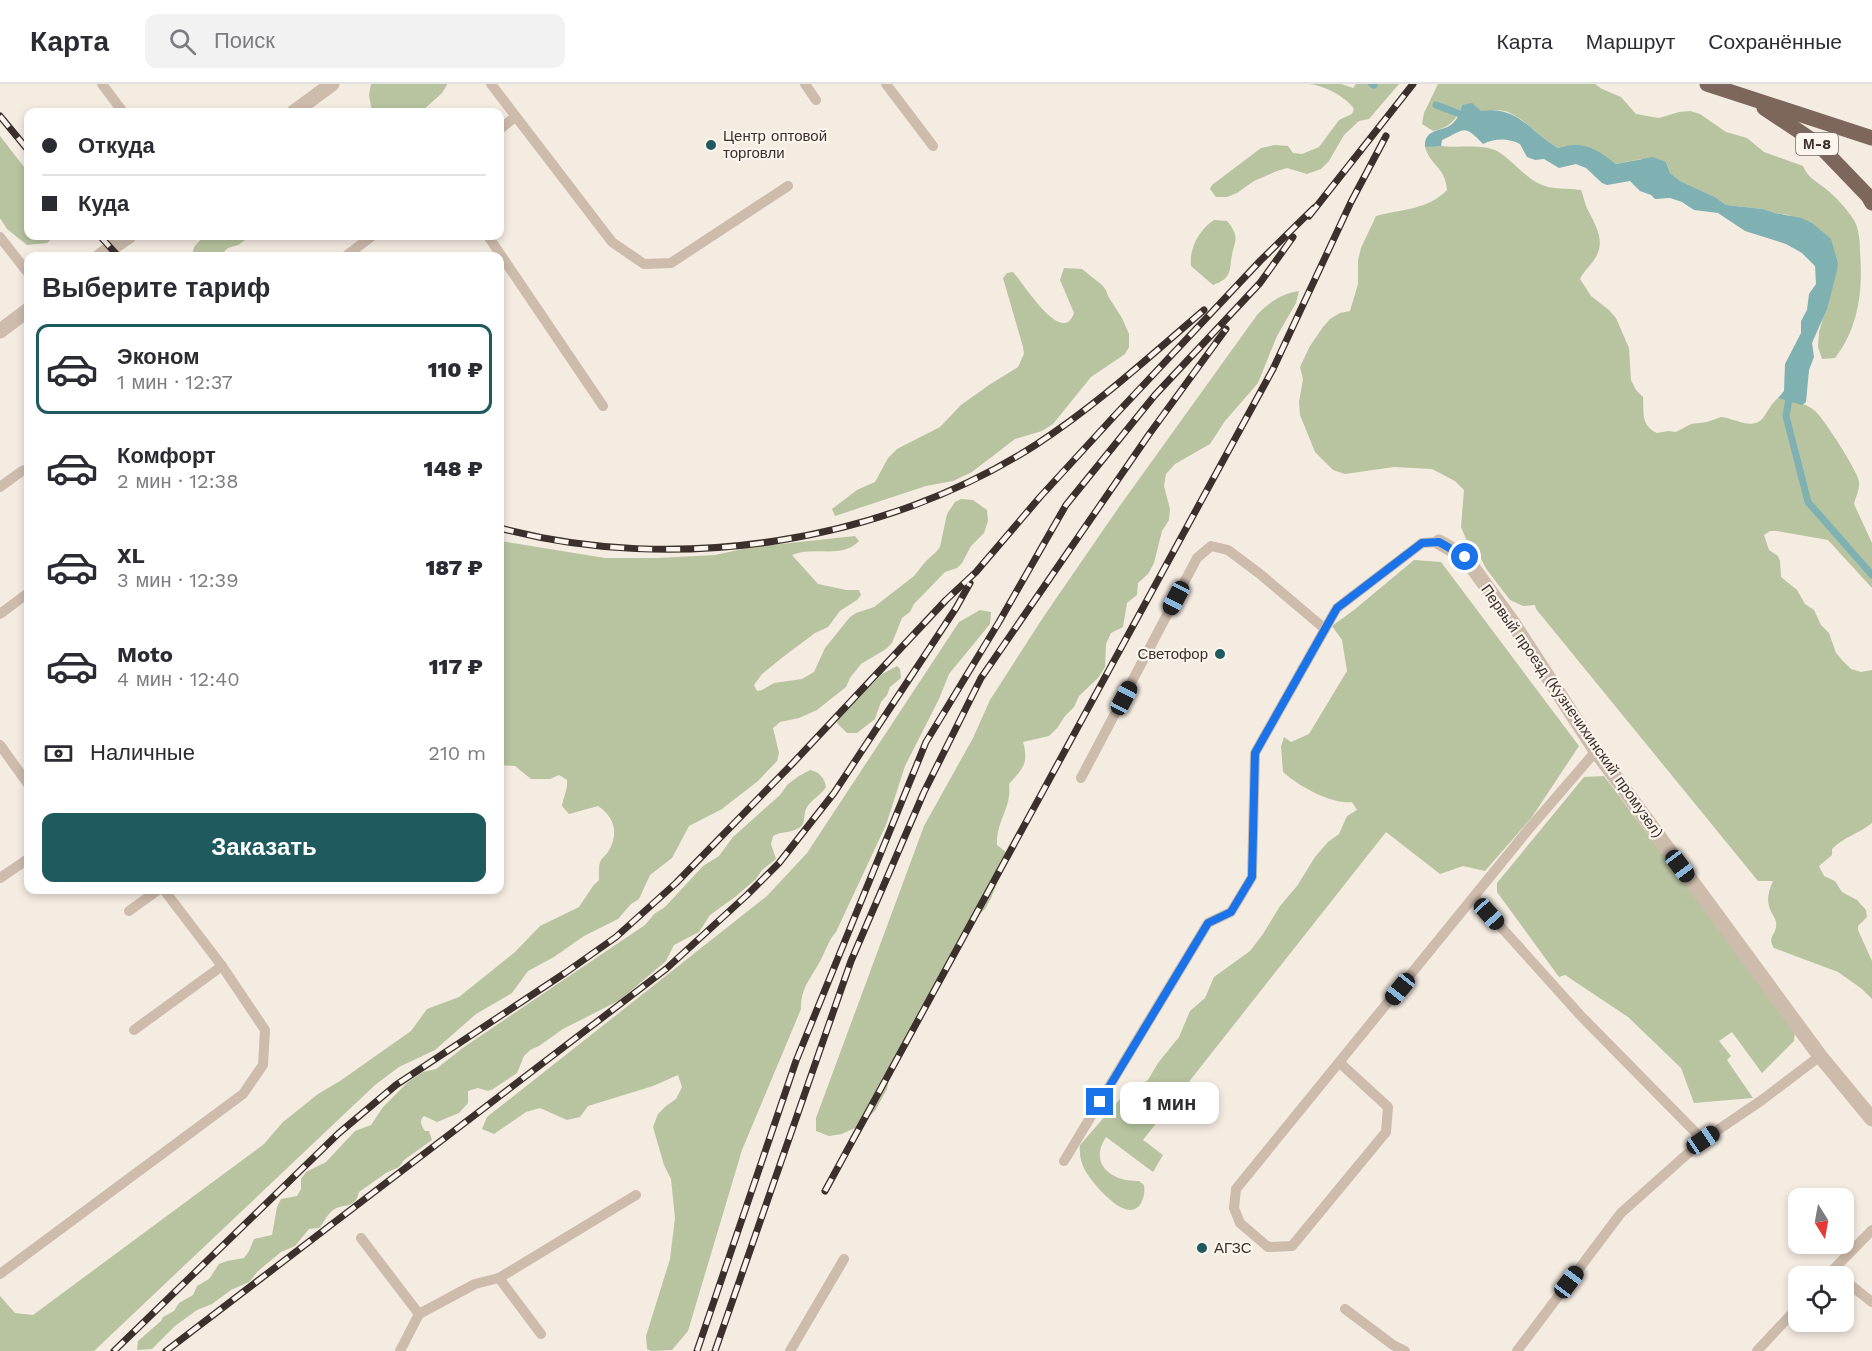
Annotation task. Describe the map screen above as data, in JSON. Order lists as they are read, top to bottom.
{
  "streets": {
    "main road": ["М-8"],
    "street": ["Первый проезд (Кузнечихинский промузел)"]
  },
  "places": ["Центр оптовой торговли", "Светофор", "АГЗС"],
  "north": "bottom",
  "page": {
    "header": "Карта",
    "search": "Поиск",
    "nav": ["Карта", "Маршрут", "Сохранённые"],
    "banner": ["Откуда", "Куда"],
    "heading": "Выберите тариф",
    "list": [
      {
        "name": "Эконом",
        "note": "1 мин · 12:37",
        "value": "110 ₽"
      },
      {
        "name": "Комфорт",
        "note": "2 мин · 12:38",
        "value": "148 ₽"
      },
      {
        "name": "XL",
        "note": "3 мин · 12:39",
        "value": "187 ₽"
      },
      {
        "name": "Moto",
        "note": "4 мин · 12:40",
        "value": "117 ₽"
      }
    ],
    "pay": ["Наличные", "210 m"],
    "buttons": "Заказать",
    "bubble": "1 мин"
  }
}
